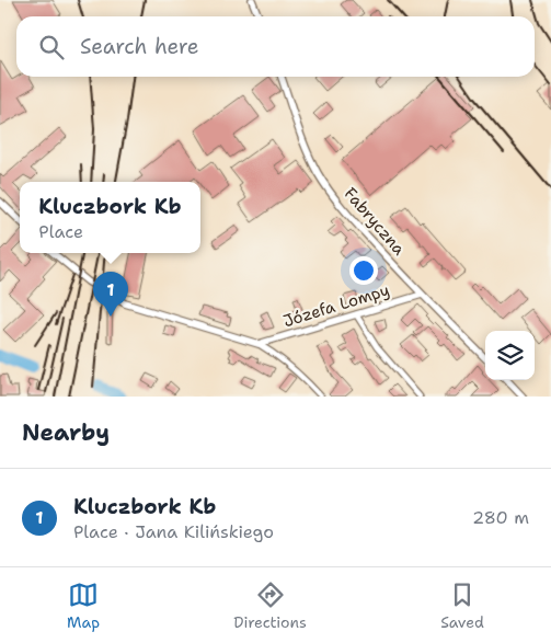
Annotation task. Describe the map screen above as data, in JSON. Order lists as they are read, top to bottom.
{
  "streets": {
    "street": ["Fabryczna", "Józefa Lompy"]
  },
  "crossings": [
    ["Fabryczna", "Józefa Lompy"]
  ],
  "page": {
    "search": "Search here",
    "popup": ["Kluczbork Kb", "Place"],
    "pins": "1",
    "heading": "Nearby",
    "list": [
      {
        "mark": "1",
        "name": "Kluczbork Kb",
        "note": "Place · Jana Kilińskiego",
        "value": "280 m"
      }
    ],
    "nav": ["Map", "Directions", "Saved"]
  }
}
